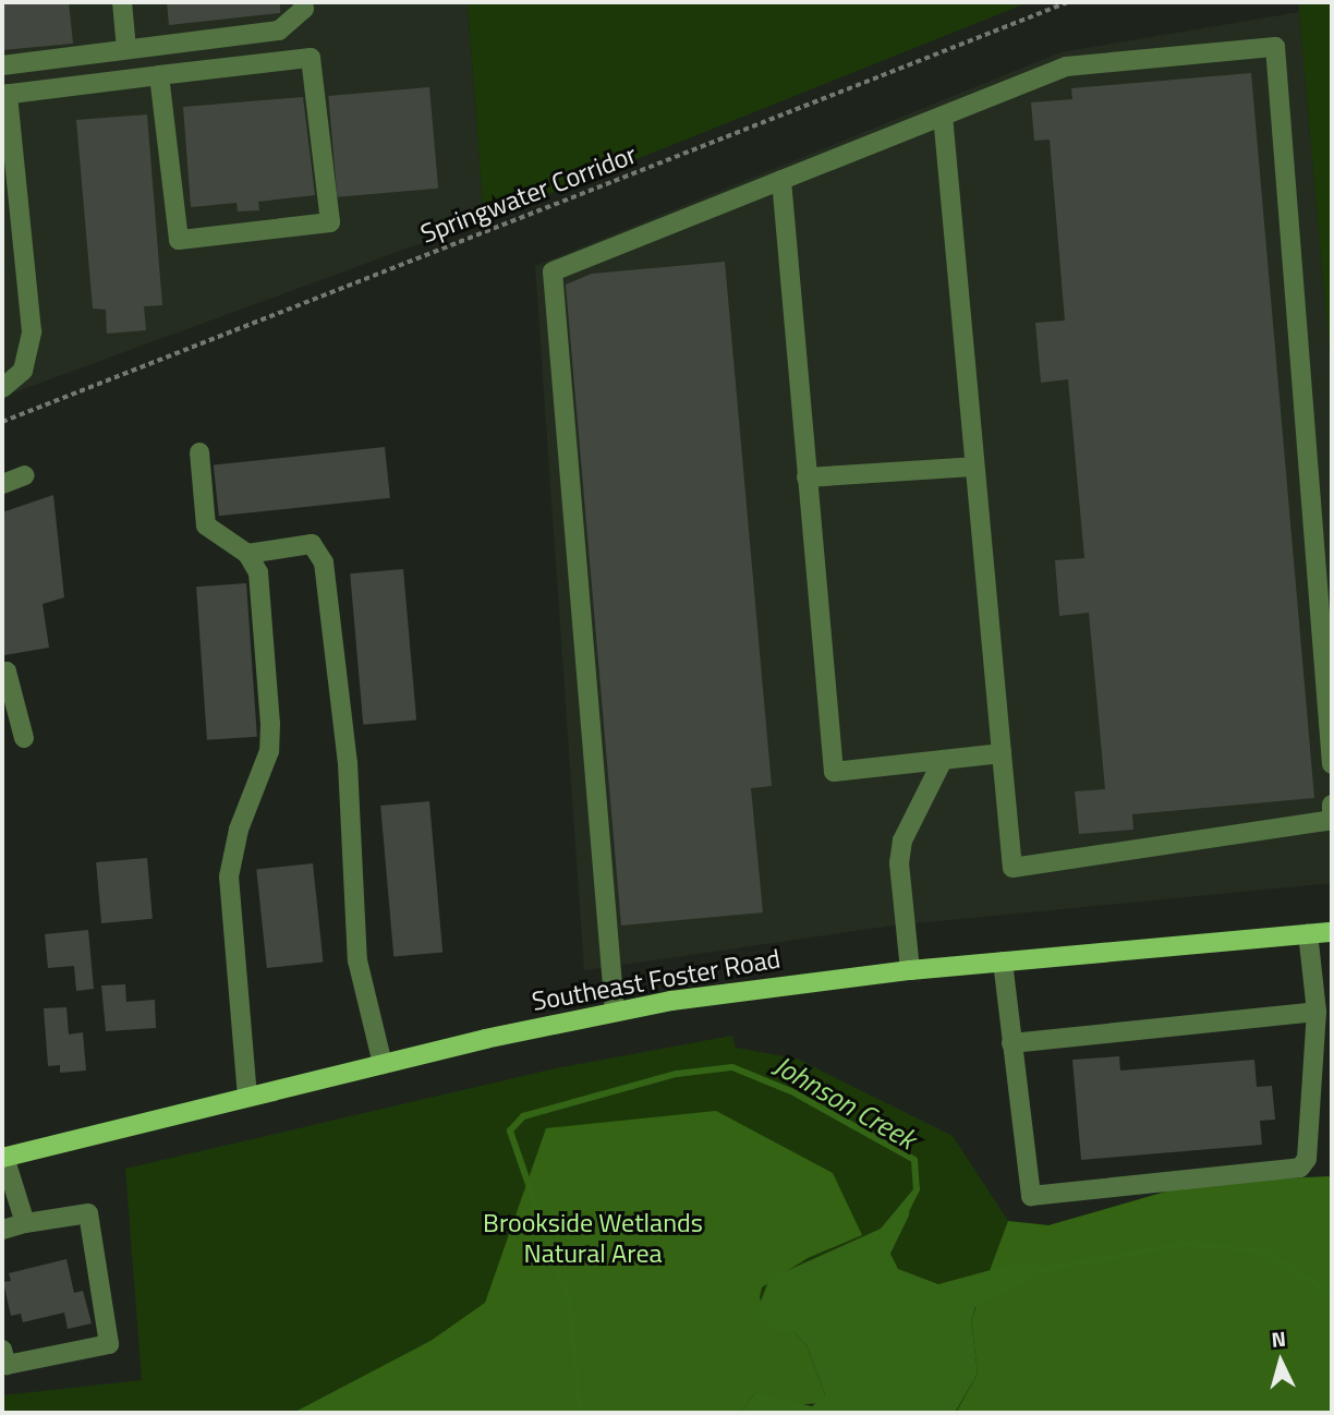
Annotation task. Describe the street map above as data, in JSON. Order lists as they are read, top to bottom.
{
  "streets": {
    "main road": ["Southeast Foster Road"],
    "path": ["Springwater Corridor"]
  },
  "water": ["Johnson Creek"],
  "parks": ["Brookside Wetlands Natural Area"],
  "north": "top"
}
